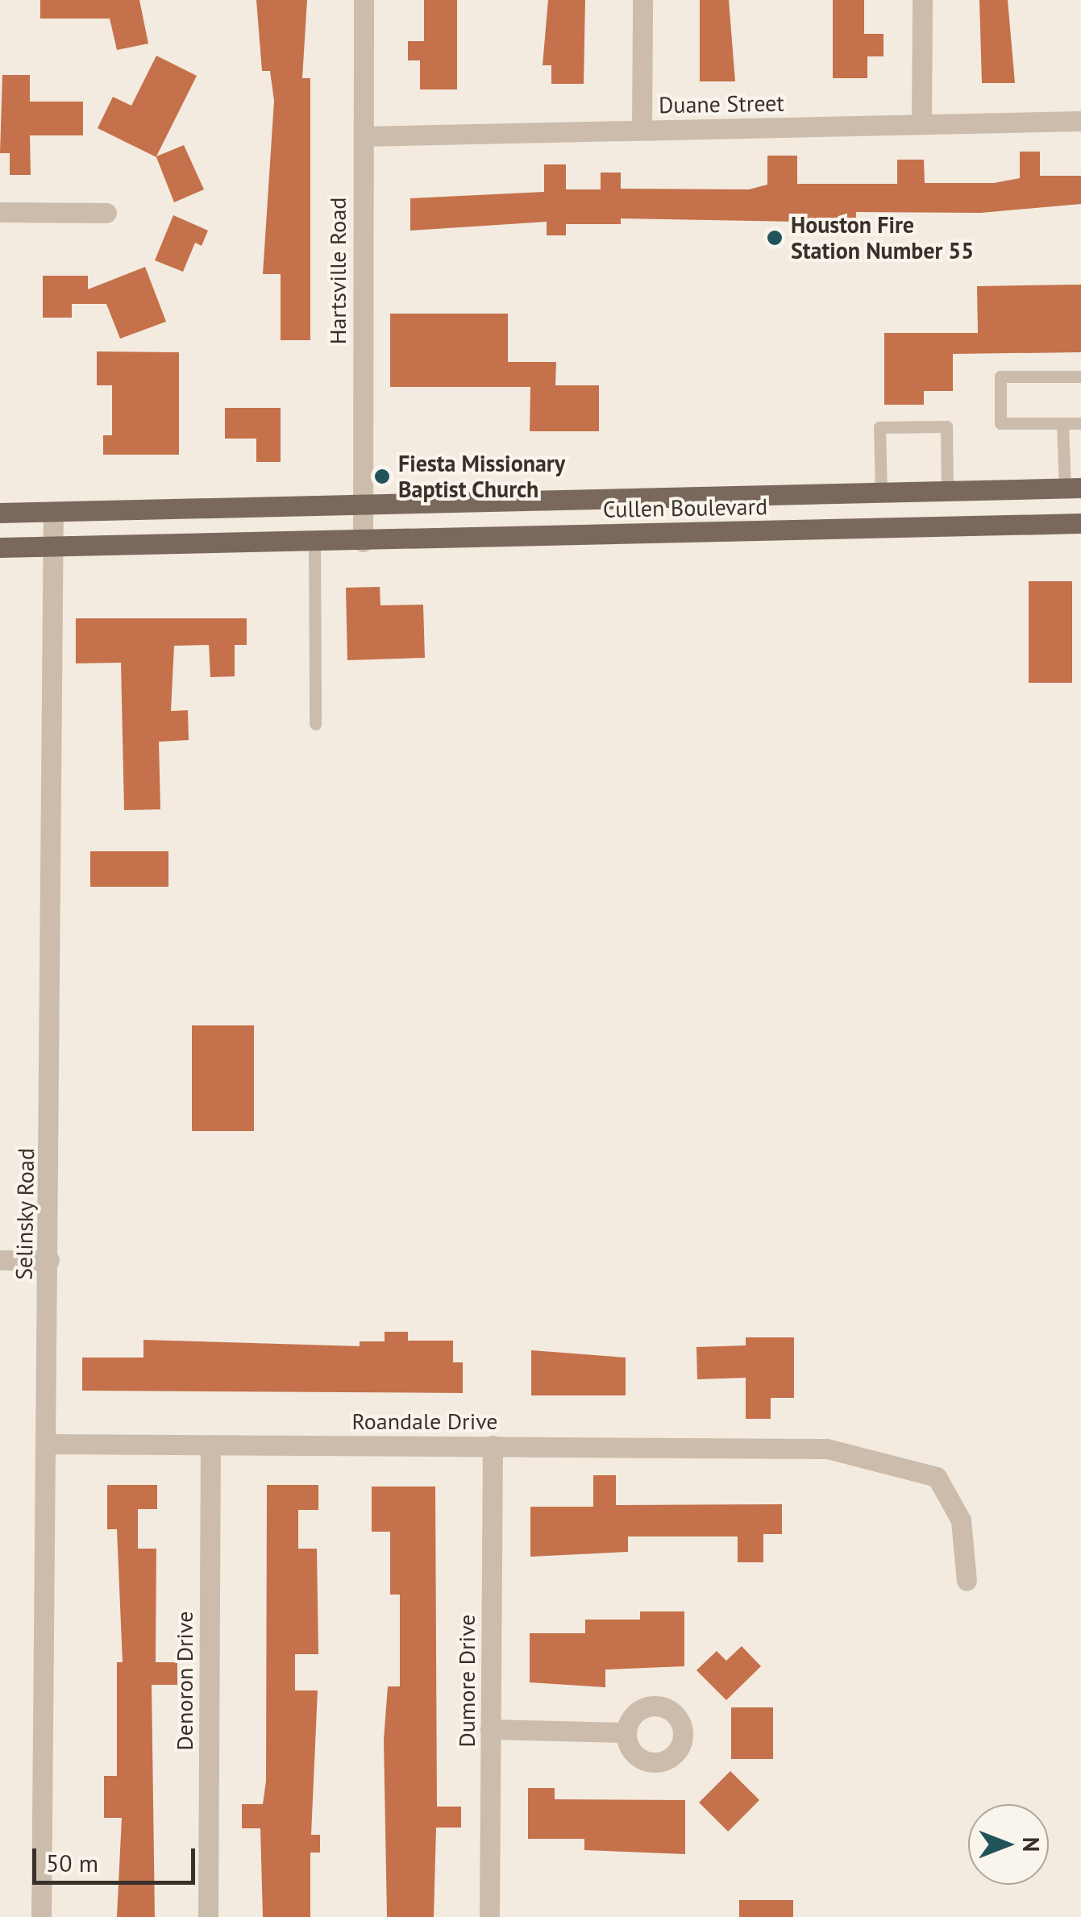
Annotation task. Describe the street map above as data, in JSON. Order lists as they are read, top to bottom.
{
  "streets": {
    "main road": ["Cullen Boulevard"],
    "street": [
      "Duane Street",
      "Hartsville Road",
      "Selinsky Road",
      "Roandale Drive",
      "Denoron Drive",
      "Dumore Drive"
    ]
  },
  "crossings": [
    ["Duane Street", "Hartsville Road"],
    ["Hartsville Road", "Cullen Boulevard"],
    ["Cullen Boulevard", "Selinsky Road"],
    ["Selinsky Road", "Roandale Drive"],
    ["Roandale Drive", "Denoron Drive"],
    ["Roandale Drive", "Dumore Drive"]
  ],
  "places": ["Houston Fire Station Number 55", "Fiesta Missionary Baptist Church"],
  "scale_bar": "50 m",
  "north": "right"
}
